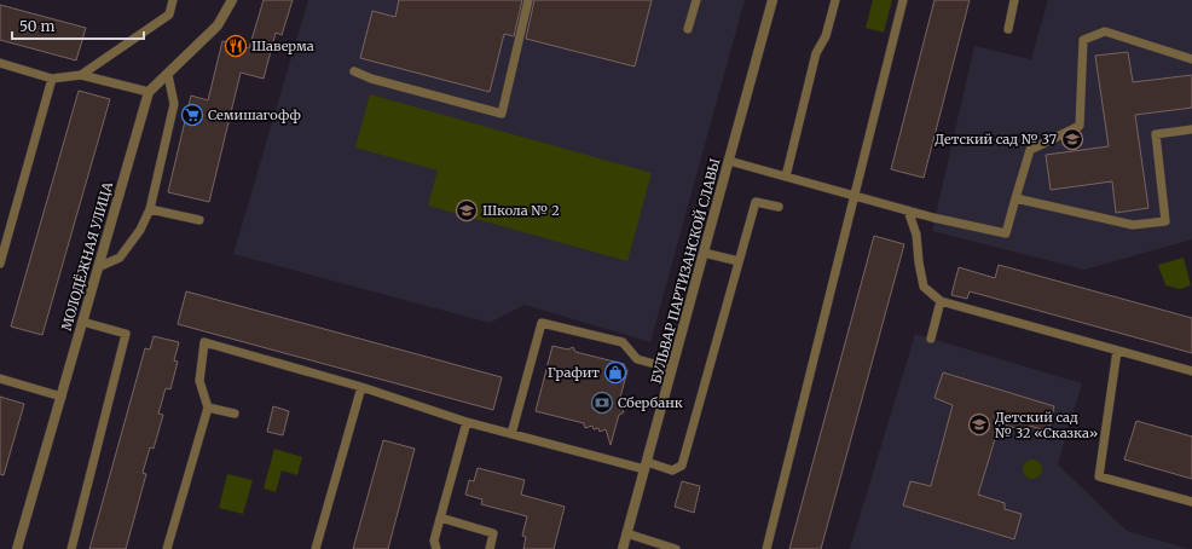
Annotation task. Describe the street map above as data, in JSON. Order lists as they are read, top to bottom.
{
  "streets": {
    "street": ["МОЛОДЁЖНАЯ УЛИЦА", "БУЛЬВАР ПАРТИЗАНСКОЙ СЛАВЫ"]
  },
  "places": {
    "restaurant": ["Шаверма"],
    "supermarket": ["Семишагофф"],
    "school or university": ["Детский сад № 37", "Школа № 2", "Детский сад № 32 «Сказка»"],
    "shop": ["Графит"],
    "bank": ["Сбербанк"]
  },
  "scale_bar": "50 m"
}
